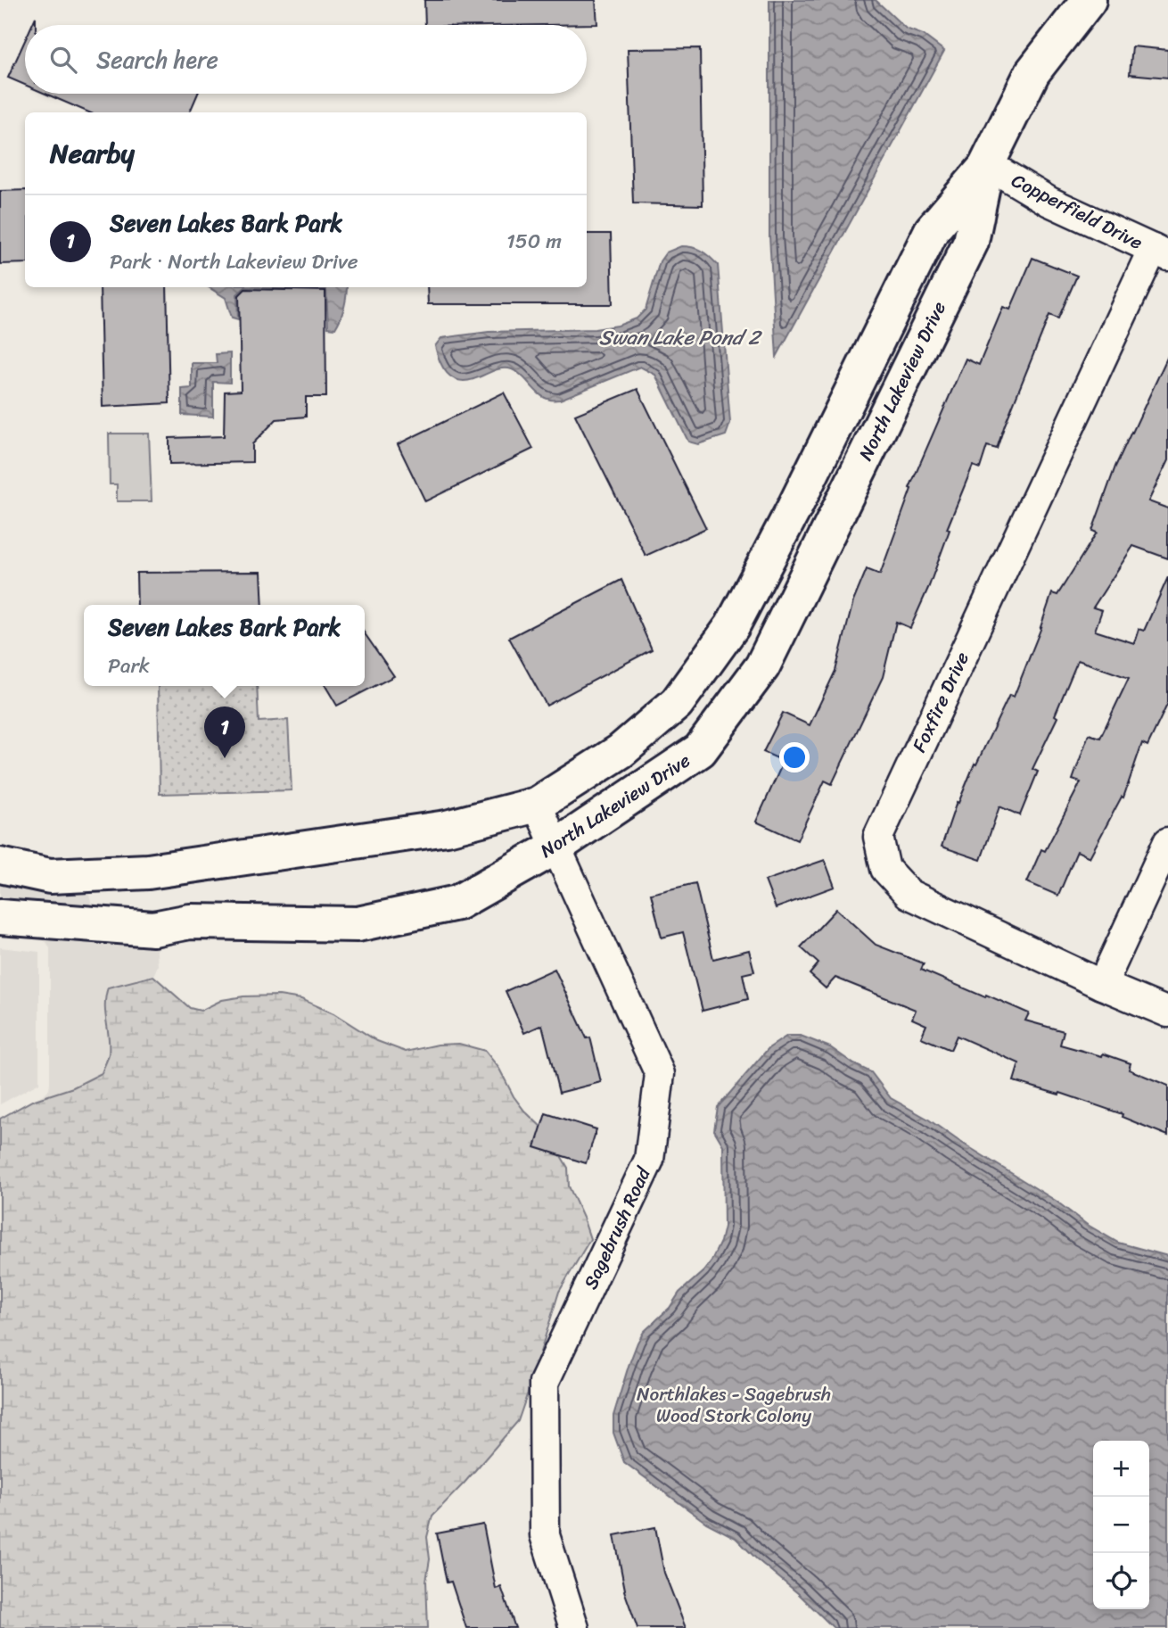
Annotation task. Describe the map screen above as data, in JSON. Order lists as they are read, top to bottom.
{
  "streets": {
    "street": [
      "Copperfield Drive",
      "North Lakeview Drive",
      "Foxfire Drive",
      "Sagebrush Road"
    ]
  },
  "crossings": [
    ["Copperfield Drive", "North Lakeview Drive"],
    ["Copperfield Drive", "Foxfire Drive"],
    ["North Lakeview Drive", "Sagebrush Road"]
  ],
  "water": ["Swan Lake Pond 2"],
  "parks": ["Northlakes - Sagebrush Wood Stork Colony"],
  "page": {
    "search": "Search here",
    "heading": "Nearby",
    "list": [
      {
        "mark": "1",
        "name": "Seven Lakes Bark Park",
        "note": "Park · North Lakeview Drive",
        "value": "150 m"
      }
    ],
    "popup": ["Seven Lakes Bark Park", "Park"],
    "pins": "1",
    "map_buttons": ["+", "−"]
  }
}
